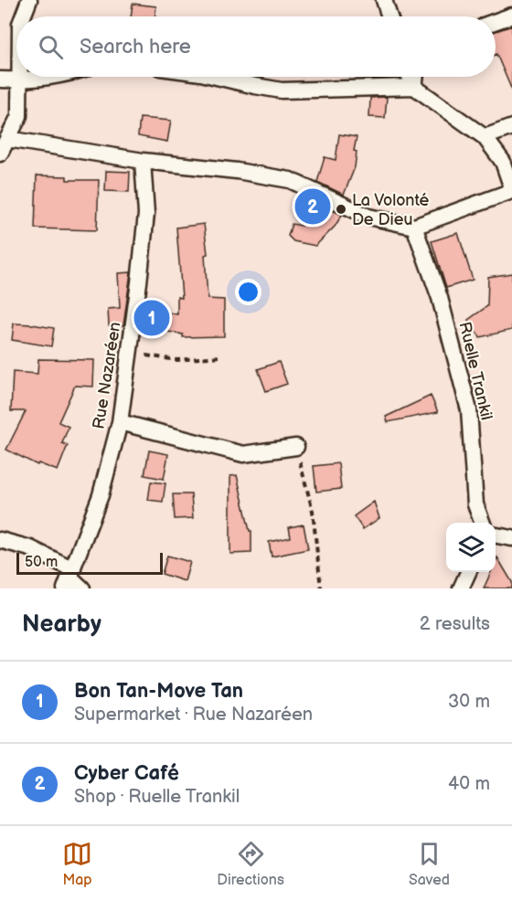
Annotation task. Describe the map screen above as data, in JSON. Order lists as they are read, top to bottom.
{
  "streets": {
    "street": ["Ruelle Trankil", "Rue Nazaréen"]
  },
  "places": ["La Volonté De Dieu"],
  "scale_bar": "50 m",
  "page": {
    "search": "Search here",
    "pins": ["2", "1"],
    "scale": "50 m",
    "heading": ["Nearby", "2 results"],
    "list": [
      {
        "mark": "1",
        "name": "Bon Tan-Move Tan",
        "note": "Supermarket · Rue Nazaréen",
        "value": "30 m"
      },
      {
        "mark": "2",
        "name": "Cyber Café",
        "note": "Shop · Ruelle Trankil",
        "value": "40 m"
      }
    ],
    "nav": ["Map", "Directions", "Saved"]
  }
}
